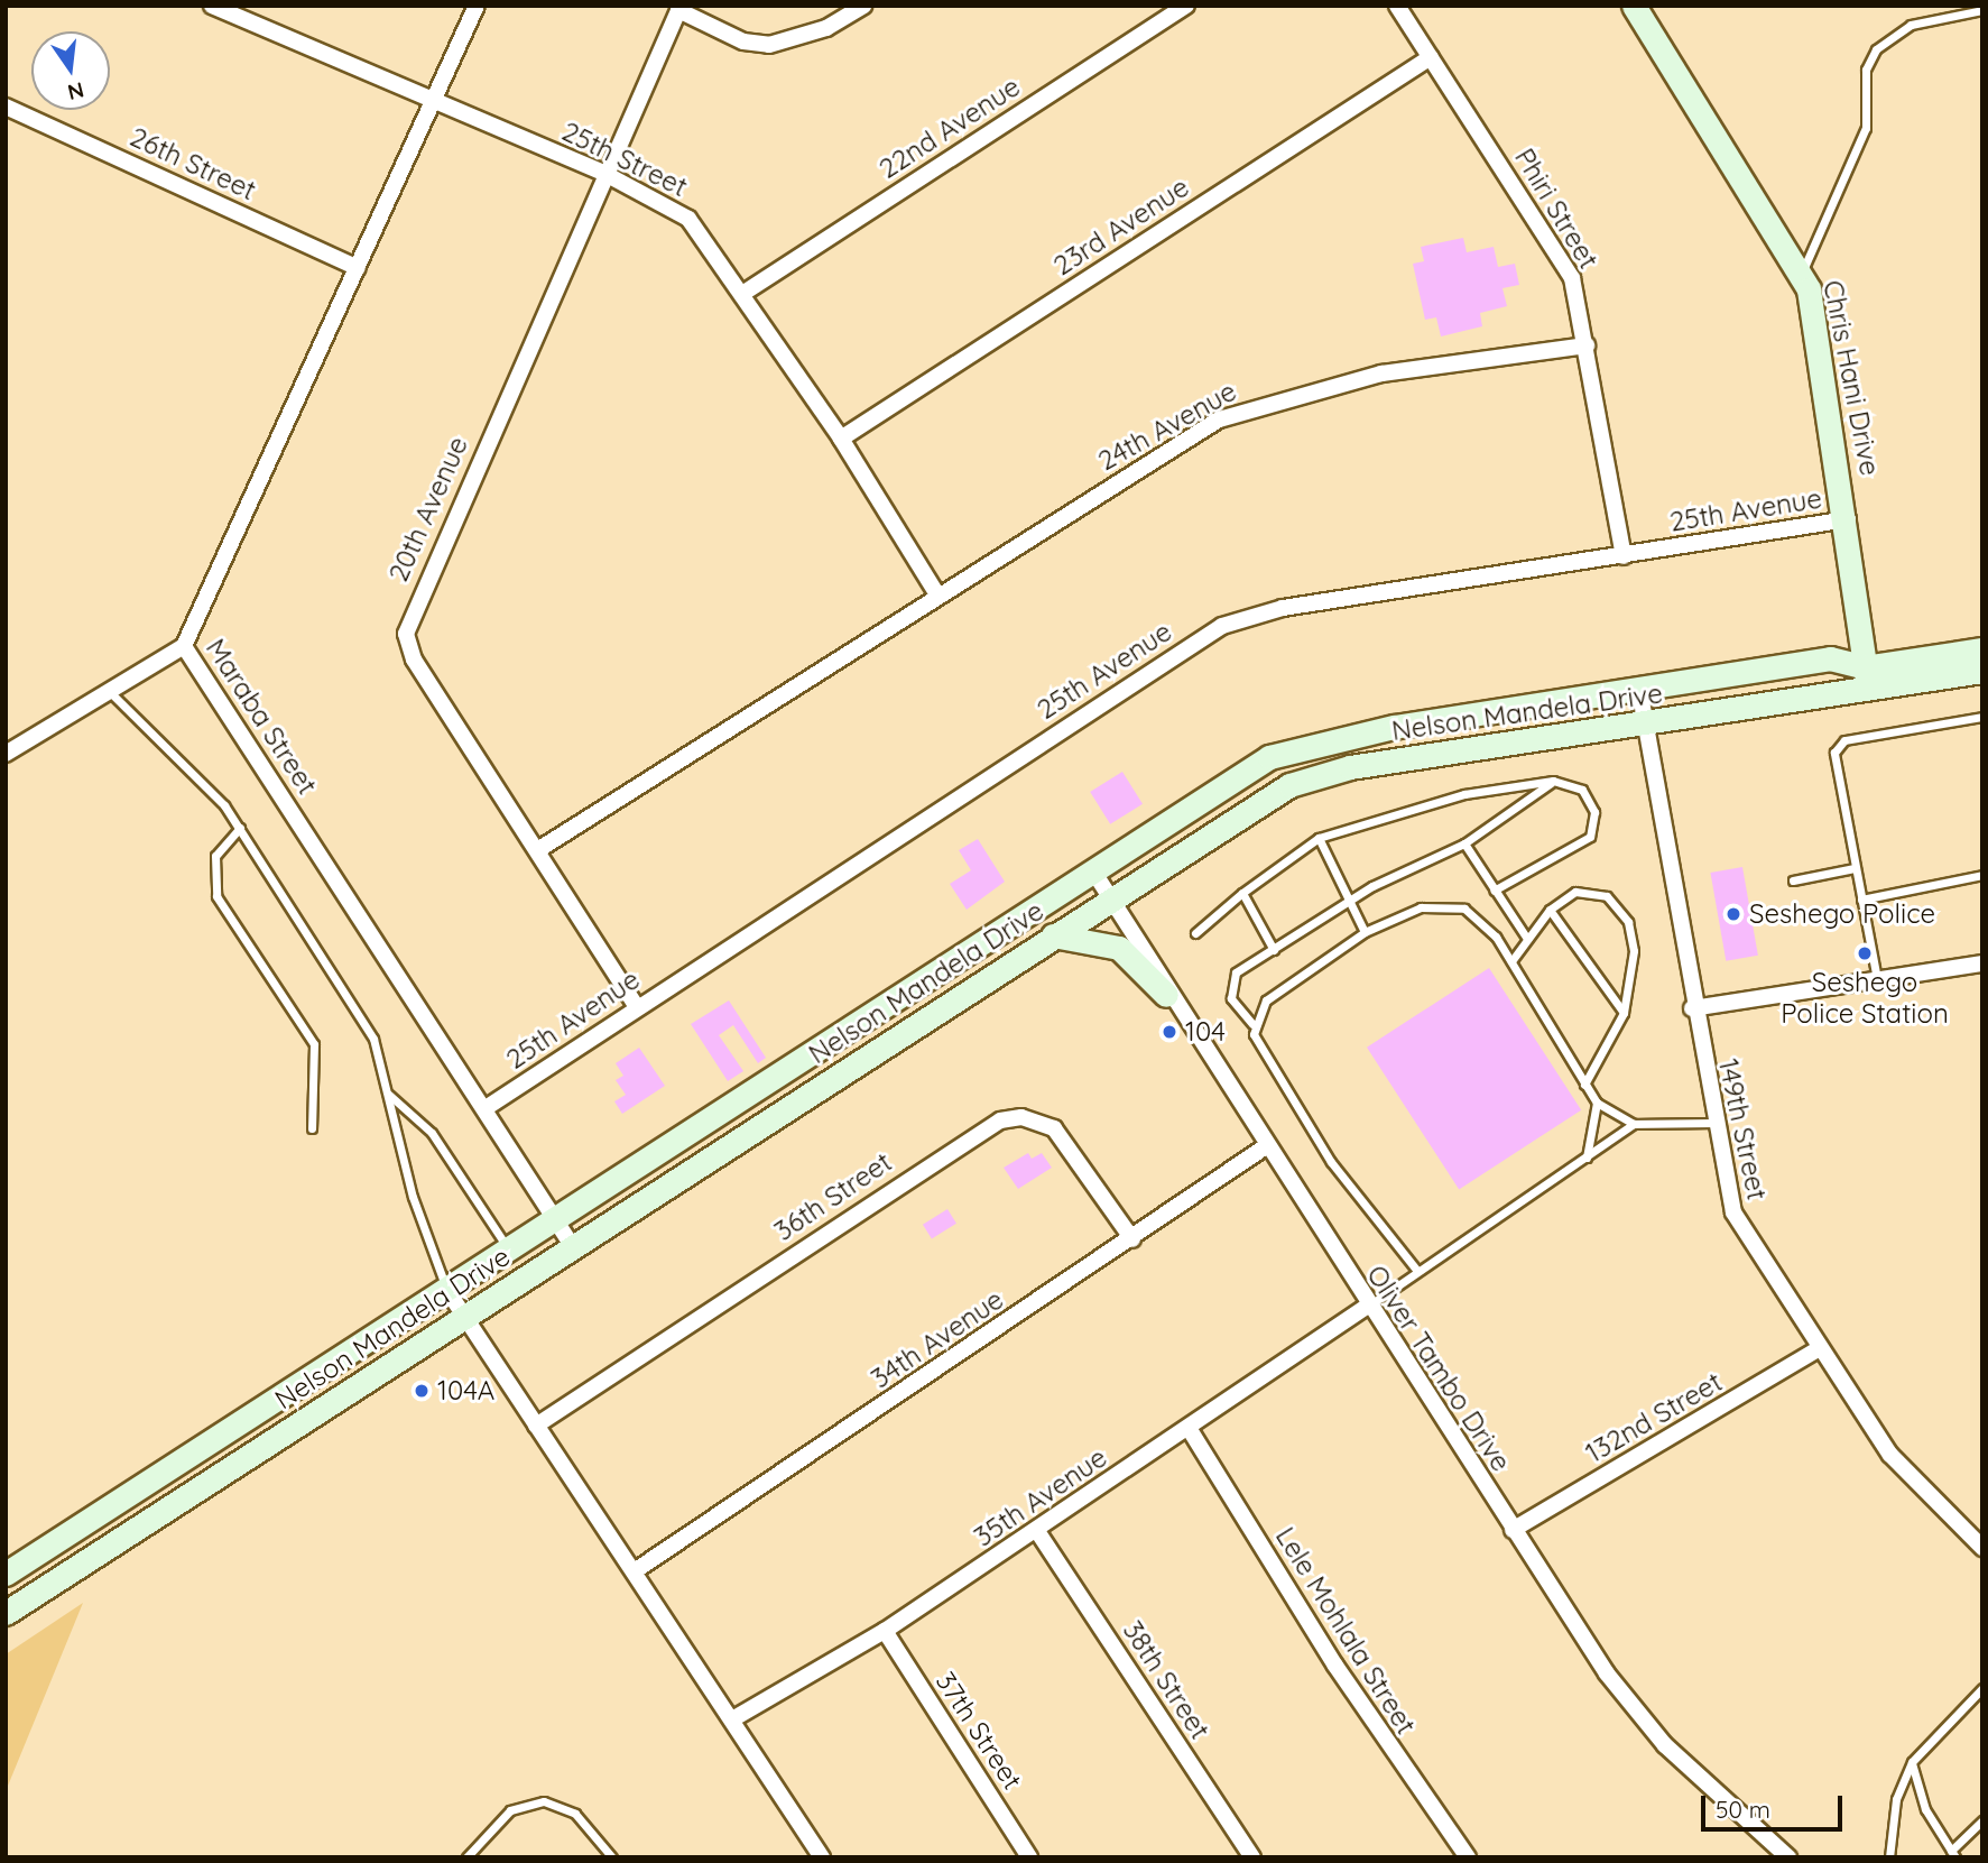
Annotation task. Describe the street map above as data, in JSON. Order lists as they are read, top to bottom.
{
  "streets": {
    "main road": ["Chris Hani Drive", "Nelson Mandela Drive"],
    "street": [
      "22nd Avenue",
      "25th Street",
      "26th Street",
      "Phiri Street",
      "23rd Avenue",
      "24th Avenue",
      "20th Avenue",
      "25th Avenue",
      "Maraba Street",
      "149th Street",
      "36th Street",
      "34th Avenue",
      "Oliver Tambo Drive",
      "132nd Street",
      "35th Avenue",
      "Lele Mohlala Street",
      "38th Street",
      "37th Street"
    ]
  },
  "crossings": [
    ["22nd Avenue", "25th Street"],
    ["25th Street", "23rd Avenue"],
    ["25th Street", "24th Avenue"],
    ["25th Street", "20th Avenue"],
    ["25th Street", "Maraba Street"],
    ["26th Street", "Maraba Street"],
    ["Phiri Street", "23rd Avenue"],
    ["Phiri Street", "24th Avenue"],
    ["Phiri Street", "25th Avenue"],
    ["Chris Hani Drive", "25th Avenue"],
    ["Chris Hani Drive", "Nelson Mandela Drive"],
    ["24th Avenue", "20th Avenue"],
    ["20th Avenue", "25th Avenue"],
    ["25th Avenue", "Maraba Street"],
    ["Nelson Mandela Drive", "Maraba Street"],
    ["Nelson Mandela Drive", "149th Street"],
    ["Nelson Mandela Drive", "Oliver Tambo Drive"],
    ["149th Street", "132nd Street"],
    ["36th Street", "34th Avenue"],
    ["34th Avenue", "Oliver Tambo Drive"],
    ["Oliver Tambo Drive", "132nd Street"],
    ["Oliver Tambo Drive", "35th Avenue"],
    ["35th Avenue", "Lele Mohlala Street"],
    ["35th Avenue", "38th Street"],
    ["35th Avenue", "37th Street"]
  ],
  "places": [
    "Seshego Police",
    "Seshego Police Station",
    "104",
    "104A"
  ],
  "scale_bar": "50 m",
  "north": "bottom"
}
